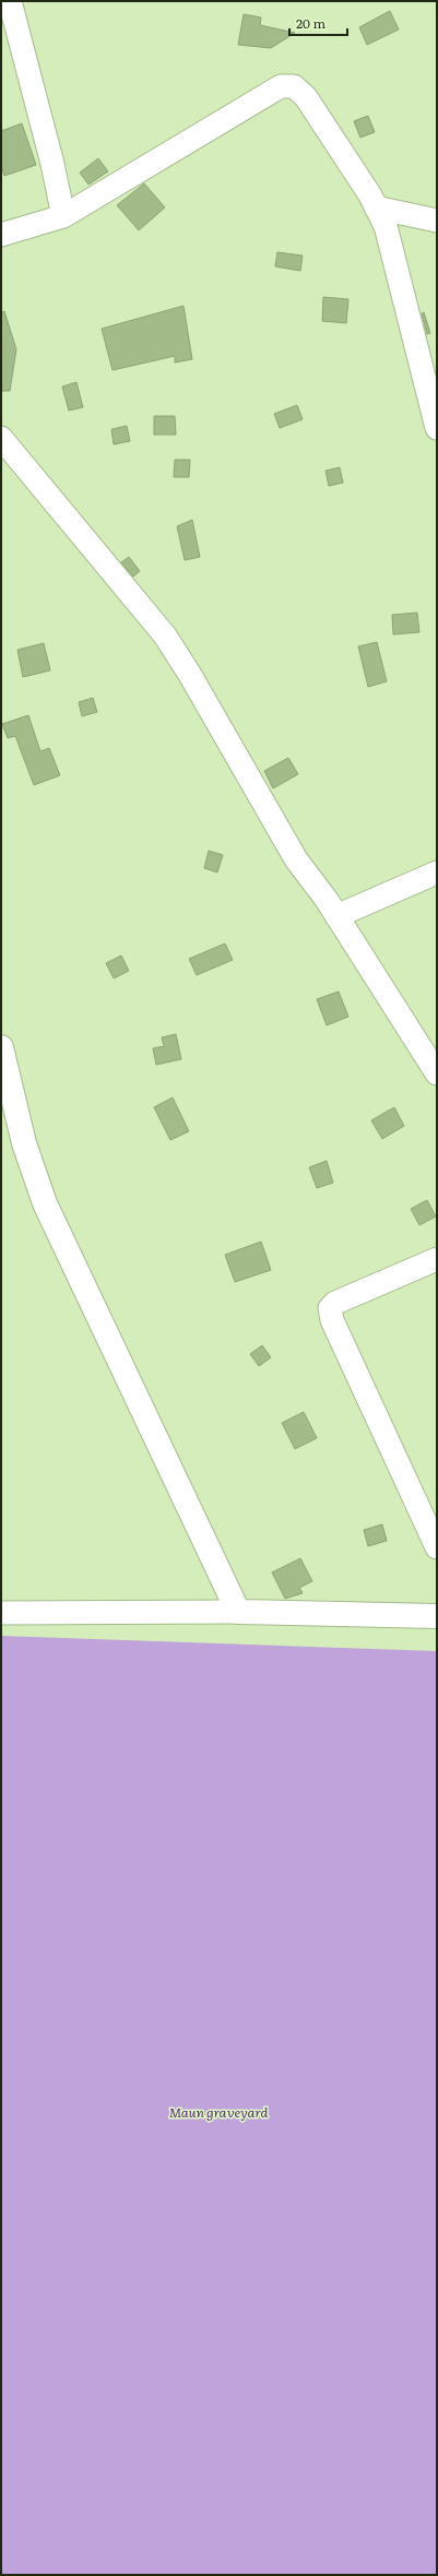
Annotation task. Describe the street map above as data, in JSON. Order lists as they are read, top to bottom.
{
  "parks": ["Maun graveyard"],
  "scale_bar": "20 m"
}
